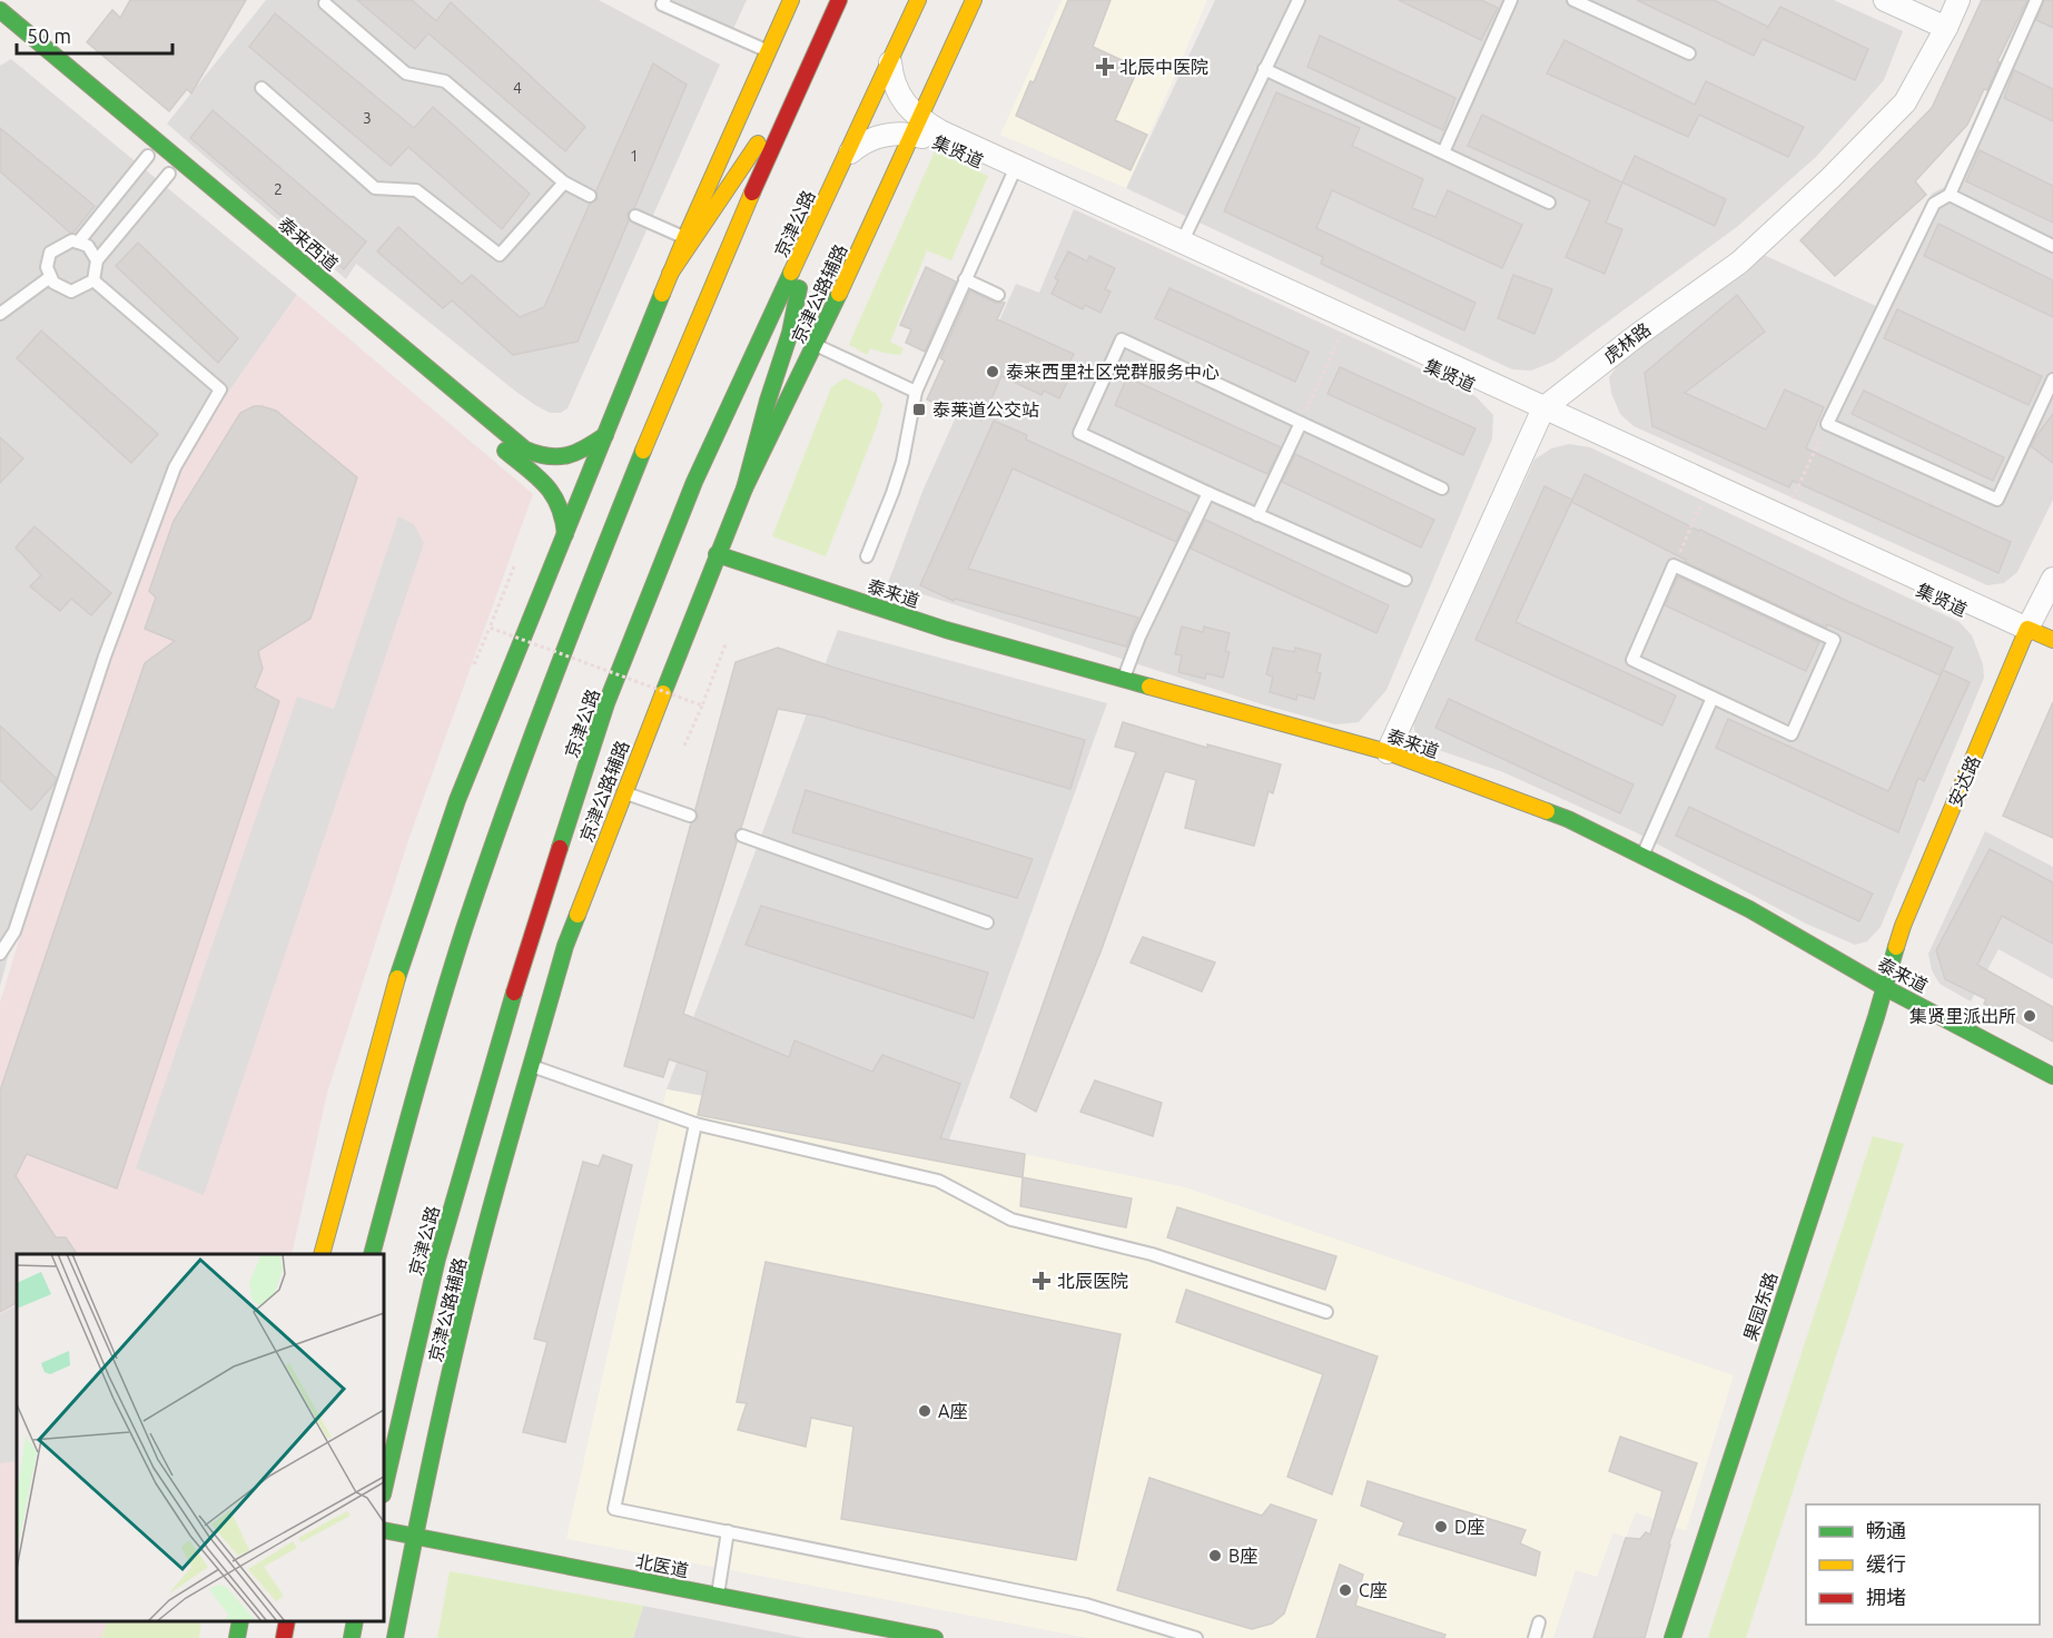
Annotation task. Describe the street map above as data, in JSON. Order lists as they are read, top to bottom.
{
  "streets": {
    "main road": [
      "集贤道",
      "京津公路",
      "泰来西道",
      "京津公路辅路",
      "泰来道",
      "安达路",
      "果园东路",
      "北医道"
    ],
    "street": ["虎林路"]
  },
  "crossings": [
    ["集贤道", "京津公路"],
    ["集贤道", "京津公路辅路"],
    ["集贤道", "虎林路"],
    ["集贤道", "安达路"],
    ["京津公路辅路", "泰来道"],
    ["京津公路辅路", "北医道"],
    ["虎林路", "泰来道"],
    ["泰来道", "安达路"],
    ["泰来道", "果园东路"],
    ["安达路", "果园东路"]
  ],
  "places": {
    "health": ["北辰中医院", "北辰医院"],
    "other": [
      "泰来西里社区党群服务中心",
      "集贤里派出所",
      "A座",
      "D座",
      "B座",
      "C座"
    ],
    "transit": ["泰莱道公交站"]
  },
  "house_numbers": [
    "4",
    "3",
    "1",
    "2"
  ],
  "legend": ["畅通", "缓行", "拥堵"],
  "scale_bar": "50 m"
}
